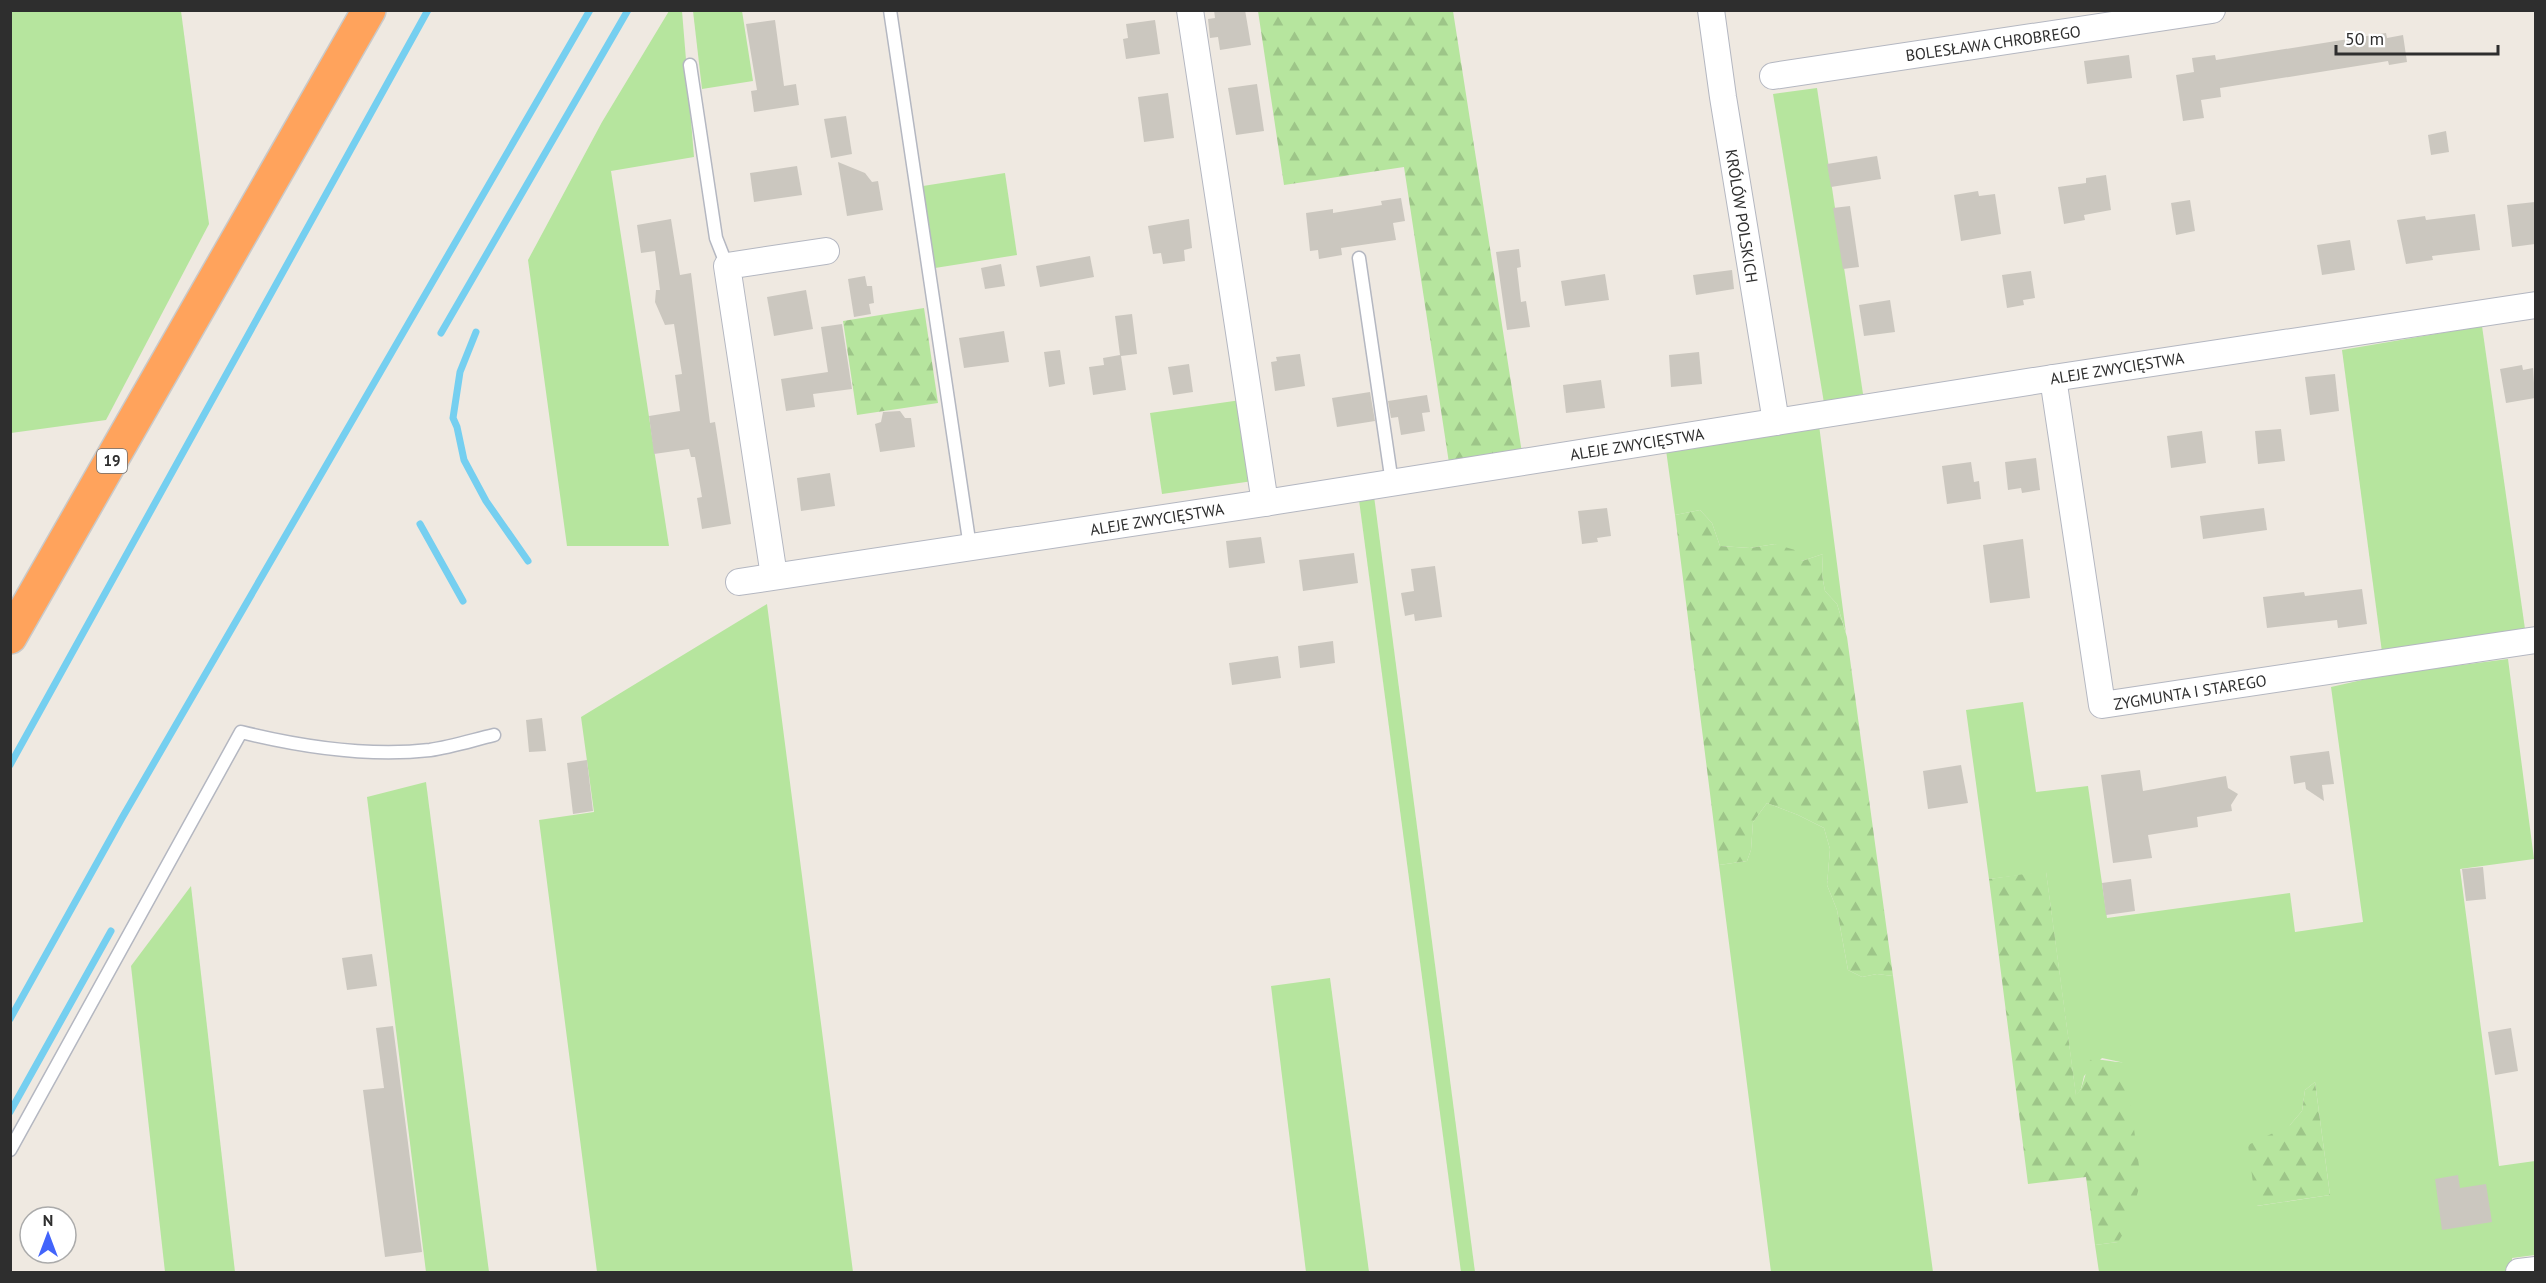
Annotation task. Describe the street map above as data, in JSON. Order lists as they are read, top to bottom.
{
  "streets": {
    "highway": ["19"],
    "street": [
      "BOLESŁAWA CHROBREGO",
      "KRÓLÓW POLSKICH",
      "ALEJE ZWYCIĘSTWA",
      "ZYGMUNTA I STAREGO"
    ]
  },
  "crossings": [
    ["KRÓLÓW POLSKICH", "ALEJE ZWYCIĘSTWA"],
    ["ALEJE ZWYCIĘSTWA", "ZYGMUNTA I STAREGO"]
  ],
  "scale_bar": "50 m",
  "north": "top"
}
